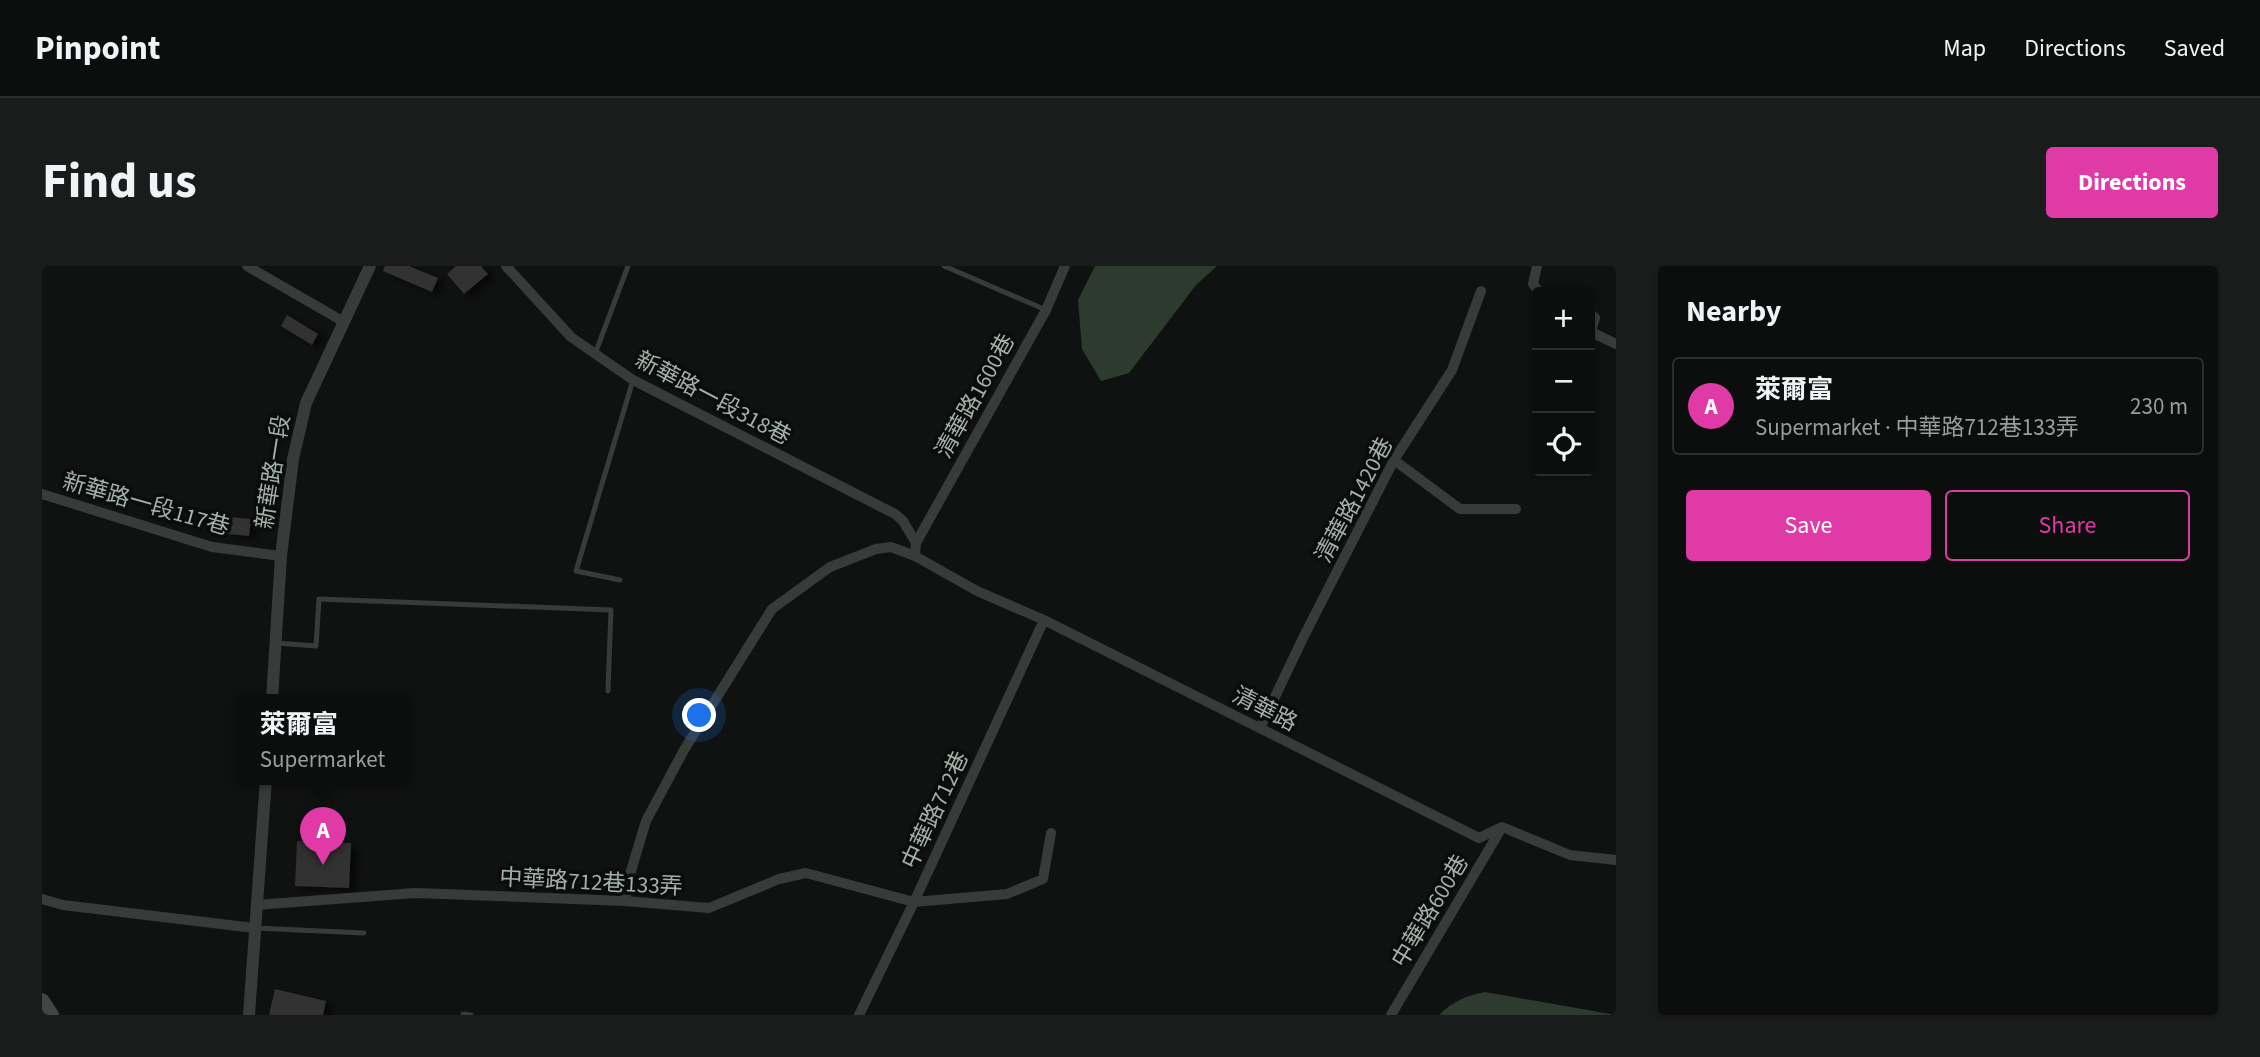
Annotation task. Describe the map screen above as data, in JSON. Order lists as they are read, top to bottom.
{
  "streets": {
    "street": [
      "清華路1600巷",
      "新華路一段318巷",
      "新華路一段",
      "清華路1420巷",
      "新華路一段117巷",
      "清華路",
      "中華路712巷",
      "中華路712巷133弄",
      "中華路600巷"
    ]
  },
  "crossings": [
    ["清華路1600巷", "新華路一段318巷"],
    ["新華路一段", "新華路一段117巷"],
    ["清華路1420巷", "清華路"],
    ["清華路", "中華路712巷"],
    ["清華路", "中華路712巷133弄"],
    ["清華路", "中華路600巷"],
    ["中華路712巷", "中華路712巷133弄"]
  ],
  "page": {
    "header": "Pinpoint",
    "nav": ["Map", "Directions", "Saved"],
    "title": "Find us",
    "buttons": [
      "Directions",
      ["Save", "Share"]
    ],
    "heading": "Nearby",
    "map_buttons": ["+", "−"],
    "list": [
      {
        "mark": "A",
        "name": "萊爾富",
        "note": "Supermarket · 中華路712巷133弄",
        "value": "230 m"
      }
    ],
    "popup": ["萊爾富", "Supermarket"],
    "pins": "A"
  }
}
